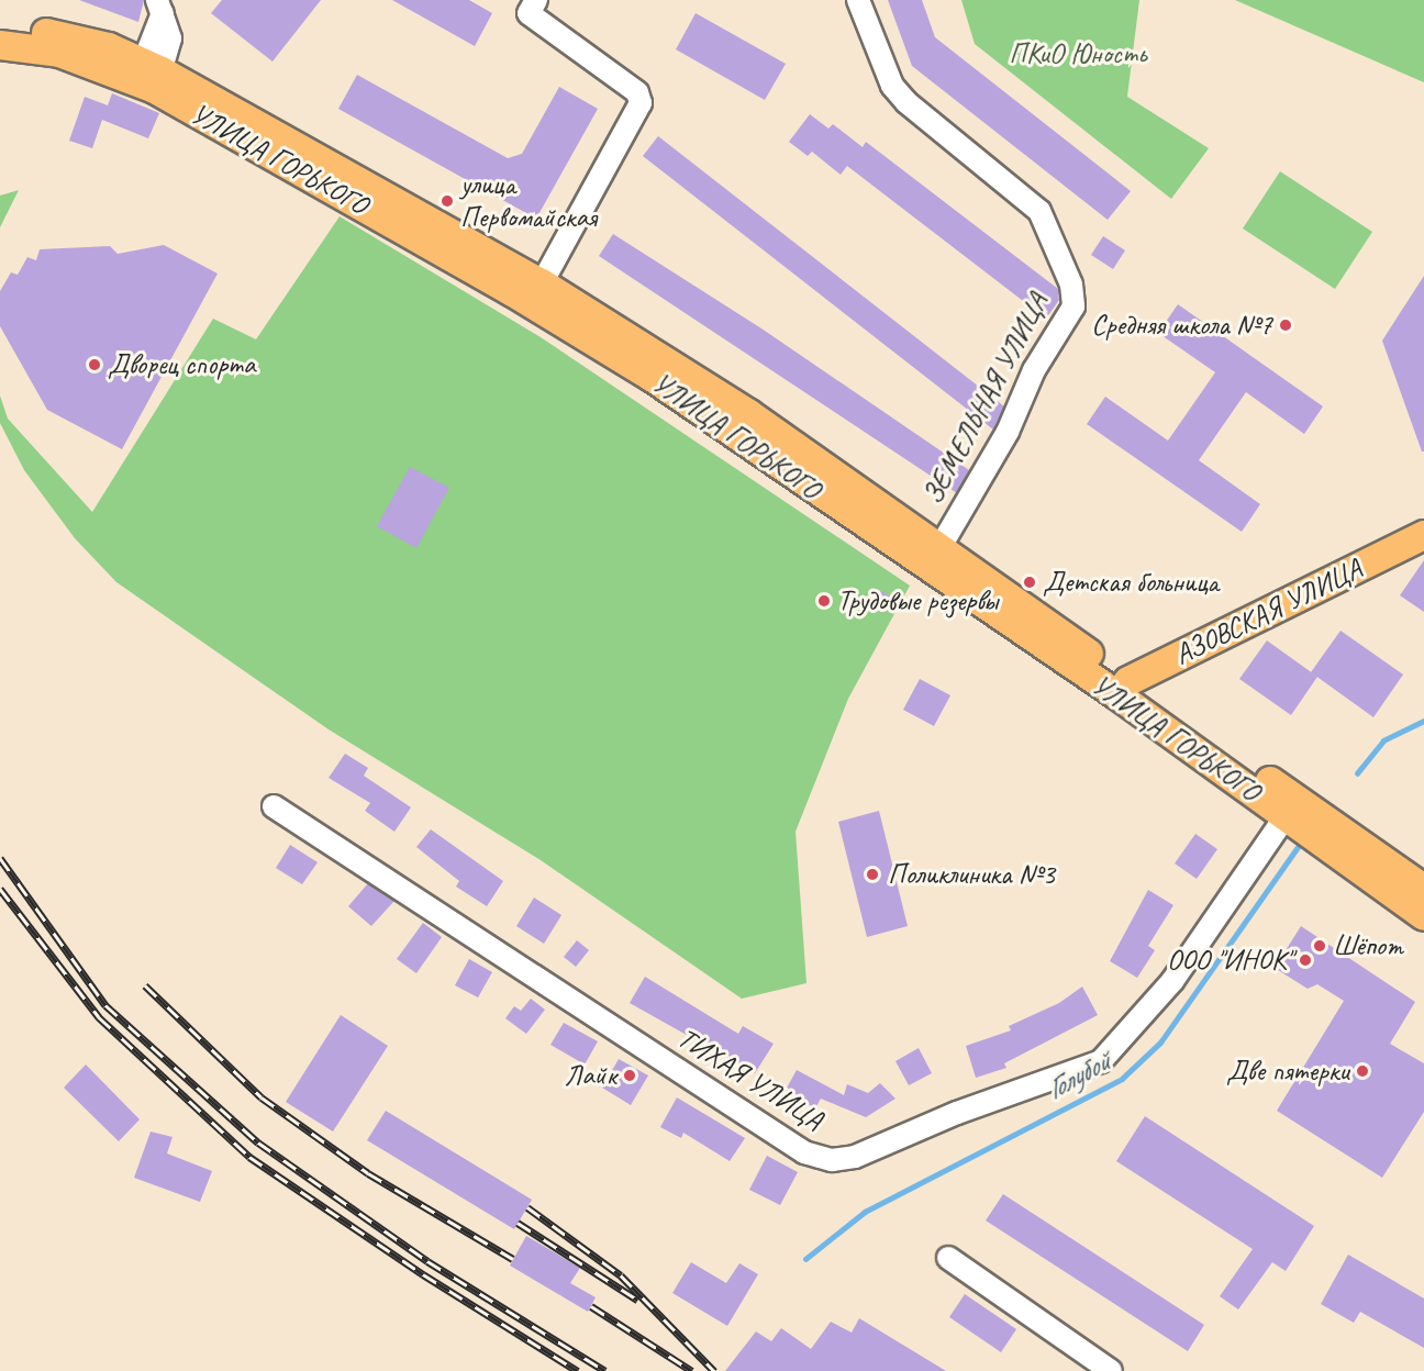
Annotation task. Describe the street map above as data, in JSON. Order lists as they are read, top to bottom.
{
  "streets": {
    "main road": ["УЛИЦА ГОРЬКОГО", "АЗОВСКАЯ УЛИЦА"],
    "street": ["ЗЕМЕЛЬНАЯ УЛИЦА", "ТИХАЯ УЛИЦА"]
  },
  "crossings": [
    ["УЛИЦА ГОРЬКОГО", "ЗЕМЕЛЬНАЯ УЛИЦА"],
    ["УЛИЦА ГОРЬКОГО", "АЗОВСКАЯ УЛИЦА"],
    ["УЛИЦА ГОРЬКОГО", "ТИХАЯ УЛИЦА"]
  ],
  "water": ["Голубой"],
  "parks": ["ПКиО Юность"],
  "places": [
    "улица Первомайская",
    "Средняя школа №7",
    "Дворец спорта",
    "Детская больница",
    "Трудовые резервы",
    "Поликлиника №3",
    "Шёпот",
    "ООО \"ИНОК\"",
    "Две пятерки",
    "Лайк"
  ]
}
